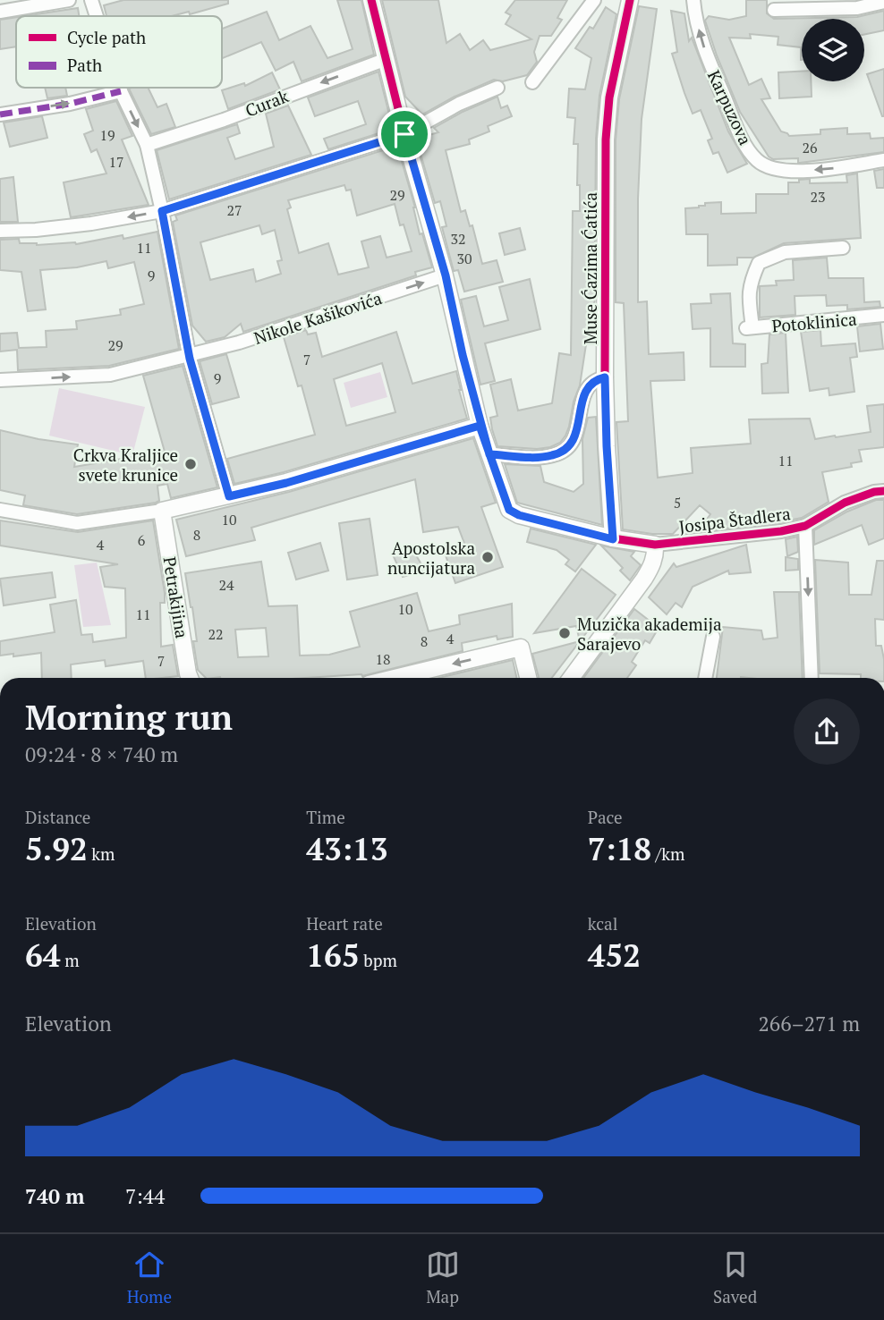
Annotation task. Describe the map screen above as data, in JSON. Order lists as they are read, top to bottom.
{
  "streets": {
    "street": [
      "Curak",
      "Karpuzova",
      "Muse Ćazima Ćatića",
      "Nikole Kašikovića",
      "Potoklinica",
      "Josipa Štadlera",
      "Petrakijina"
    ]
  },
  "one_way": ["Karpuzova", "Nikole Kašikovića"],
  "places": ["Crkva Kraljice svete krunice", "Apostolska nuncijatura", "Muzička akademija Sarajevo"],
  "house_numbers": [
    "19",
    "26",
    "17",
    "29",
    "23",
    "27",
    "32",
    "11",
    "30",
    "9",
    "29",
    "7",
    "9",
    "11",
    "5",
    "10",
    "8",
    "6",
    "4",
    "24",
    "10",
    "11",
    "22",
    "4",
    "8",
    "18",
    "7"
  ],
  "legend": ["Cycle path", "Path"],
  "page": {
    "heading": ["Morning run", "09:24 · 8 × 740 m"],
    "stats": [
      ["Distance", "5.92 km"],
      ["Time", "43:13"],
      ["Pace", "7:18 /km"],
      ["Elevation", "64 m"],
      ["Heart rate", "165 bpm"],
      ["kcal", "452"]
    ],
    "chart": ["Elevation", "266–271 m"],
    "list": [
      {
        "name": "740 m",
        "note": "7:44"
      }
    ],
    "tabs": ["Home", "Map", "Saved"]
  }
}
